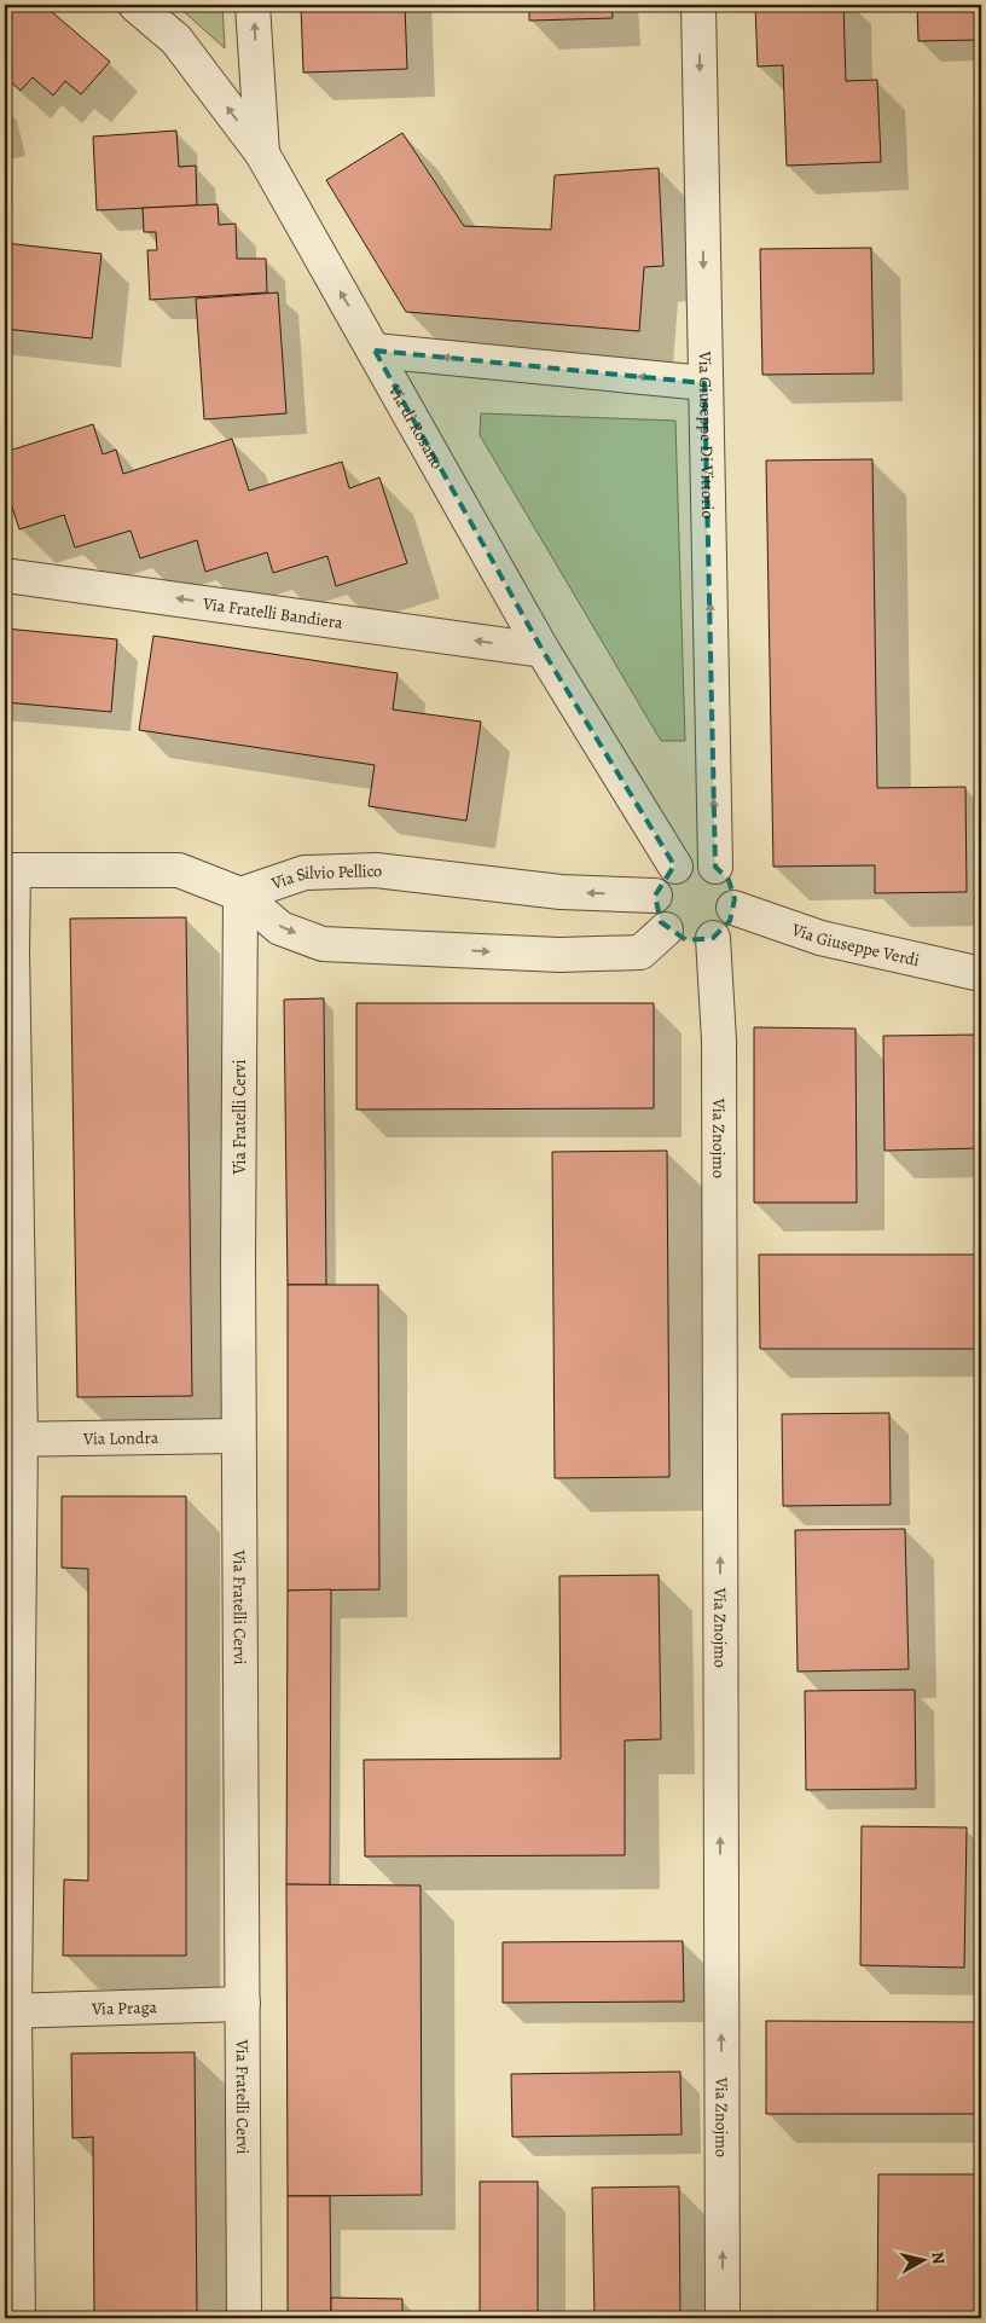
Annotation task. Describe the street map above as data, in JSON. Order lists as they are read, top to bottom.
{
  "streets": {
    "street": [
      "Via di Rosano",
      "Via Giuseppe Di Vittorio",
      "Via Fratelli Bandiera",
      "Via Silvio Pellico",
      "Via Giuseppe Verdi",
      "Via Fratelli Cervi",
      "Via Znojmo",
      "Via Londra",
      "Via Praga"
    ]
  },
  "crossings": [
    ["Via di Rosano", "Via Giuseppe Di Vittorio"],
    ["Via di Rosano", "Via Fratelli Bandiera"],
    ["Via di Rosano", "Via Silvio Pellico"],
    ["Via di Rosano", "Via Giuseppe Verdi"],
    ["Via di Rosano", "Via Znojmo"],
    ["Via Giuseppe Di Vittorio", "Via Silvio Pellico"],
    ["Via Giuseppe Di Vittorio", "Via Giuseppe Verdi"],
    ["Via Giuseppe Di Vittorio", "Via Znojmo"],
    ["Via Silvio Pellico", "Via Giuseppe Verdi"],
    ["Via Silvio Pellico", "Via Fratelli Cervi"],
    ["Via Silvio Pellico", "Via Znojmo"],
    ["Via Giuseppe Verdi", "Via Znojmo"],
    ["Via Fratelli Cervi", "Via Londra"],
    ["Via Fratelli Cervi", "Via Praga"]
  ],
  "one_way": ["Via di Rosano", "Via Znojmo"],
  "north": "right"
}
